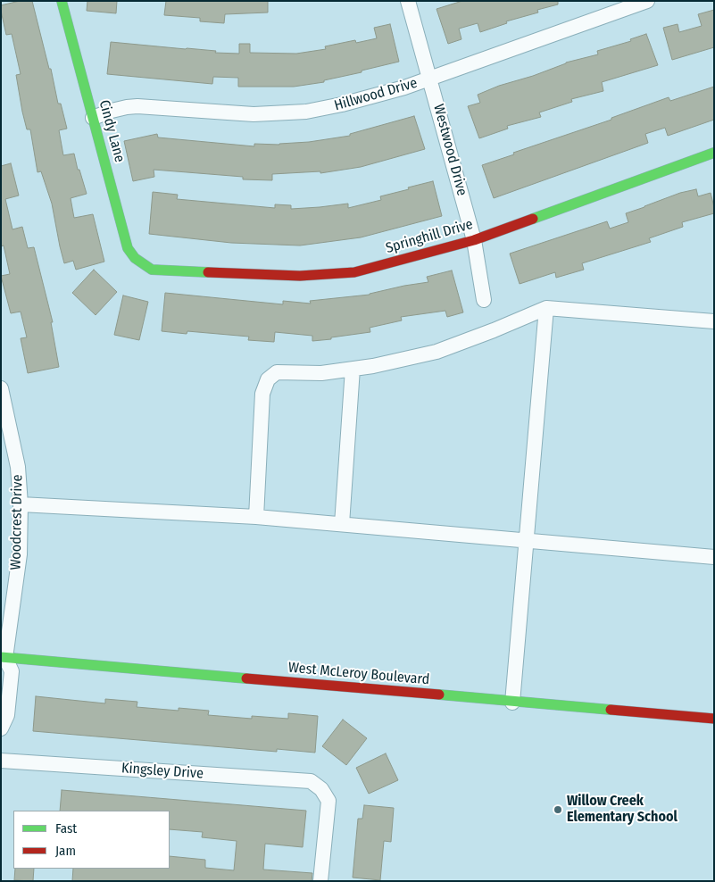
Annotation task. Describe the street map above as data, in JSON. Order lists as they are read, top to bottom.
{
  "streets": {
    "street": [
      "Hillwood Drive",
      "Cindy Lane",
      "Westwood Drive",
      "Springhill Drive",
      "Woodcrest Drive",
      "West McLeroy Boulevard",
      "Kingsley Drive"
    ]
  },
  "crossings": [
    ["Hillwood Drive", "Cindy Lane"],
    ["Hillwood Drive", "Westwood Drive"],
    ["Cindy Lane", "Springhill Drive"],
    ["Westwood Drive", "Springhill Drive"],
    ["Woodcrest Drive", "West McLeroy Boulevard"]
  ],
  "places": ["Willow Creek Elementary School"],
  "legend": ["Fast", "Jam"]
}
